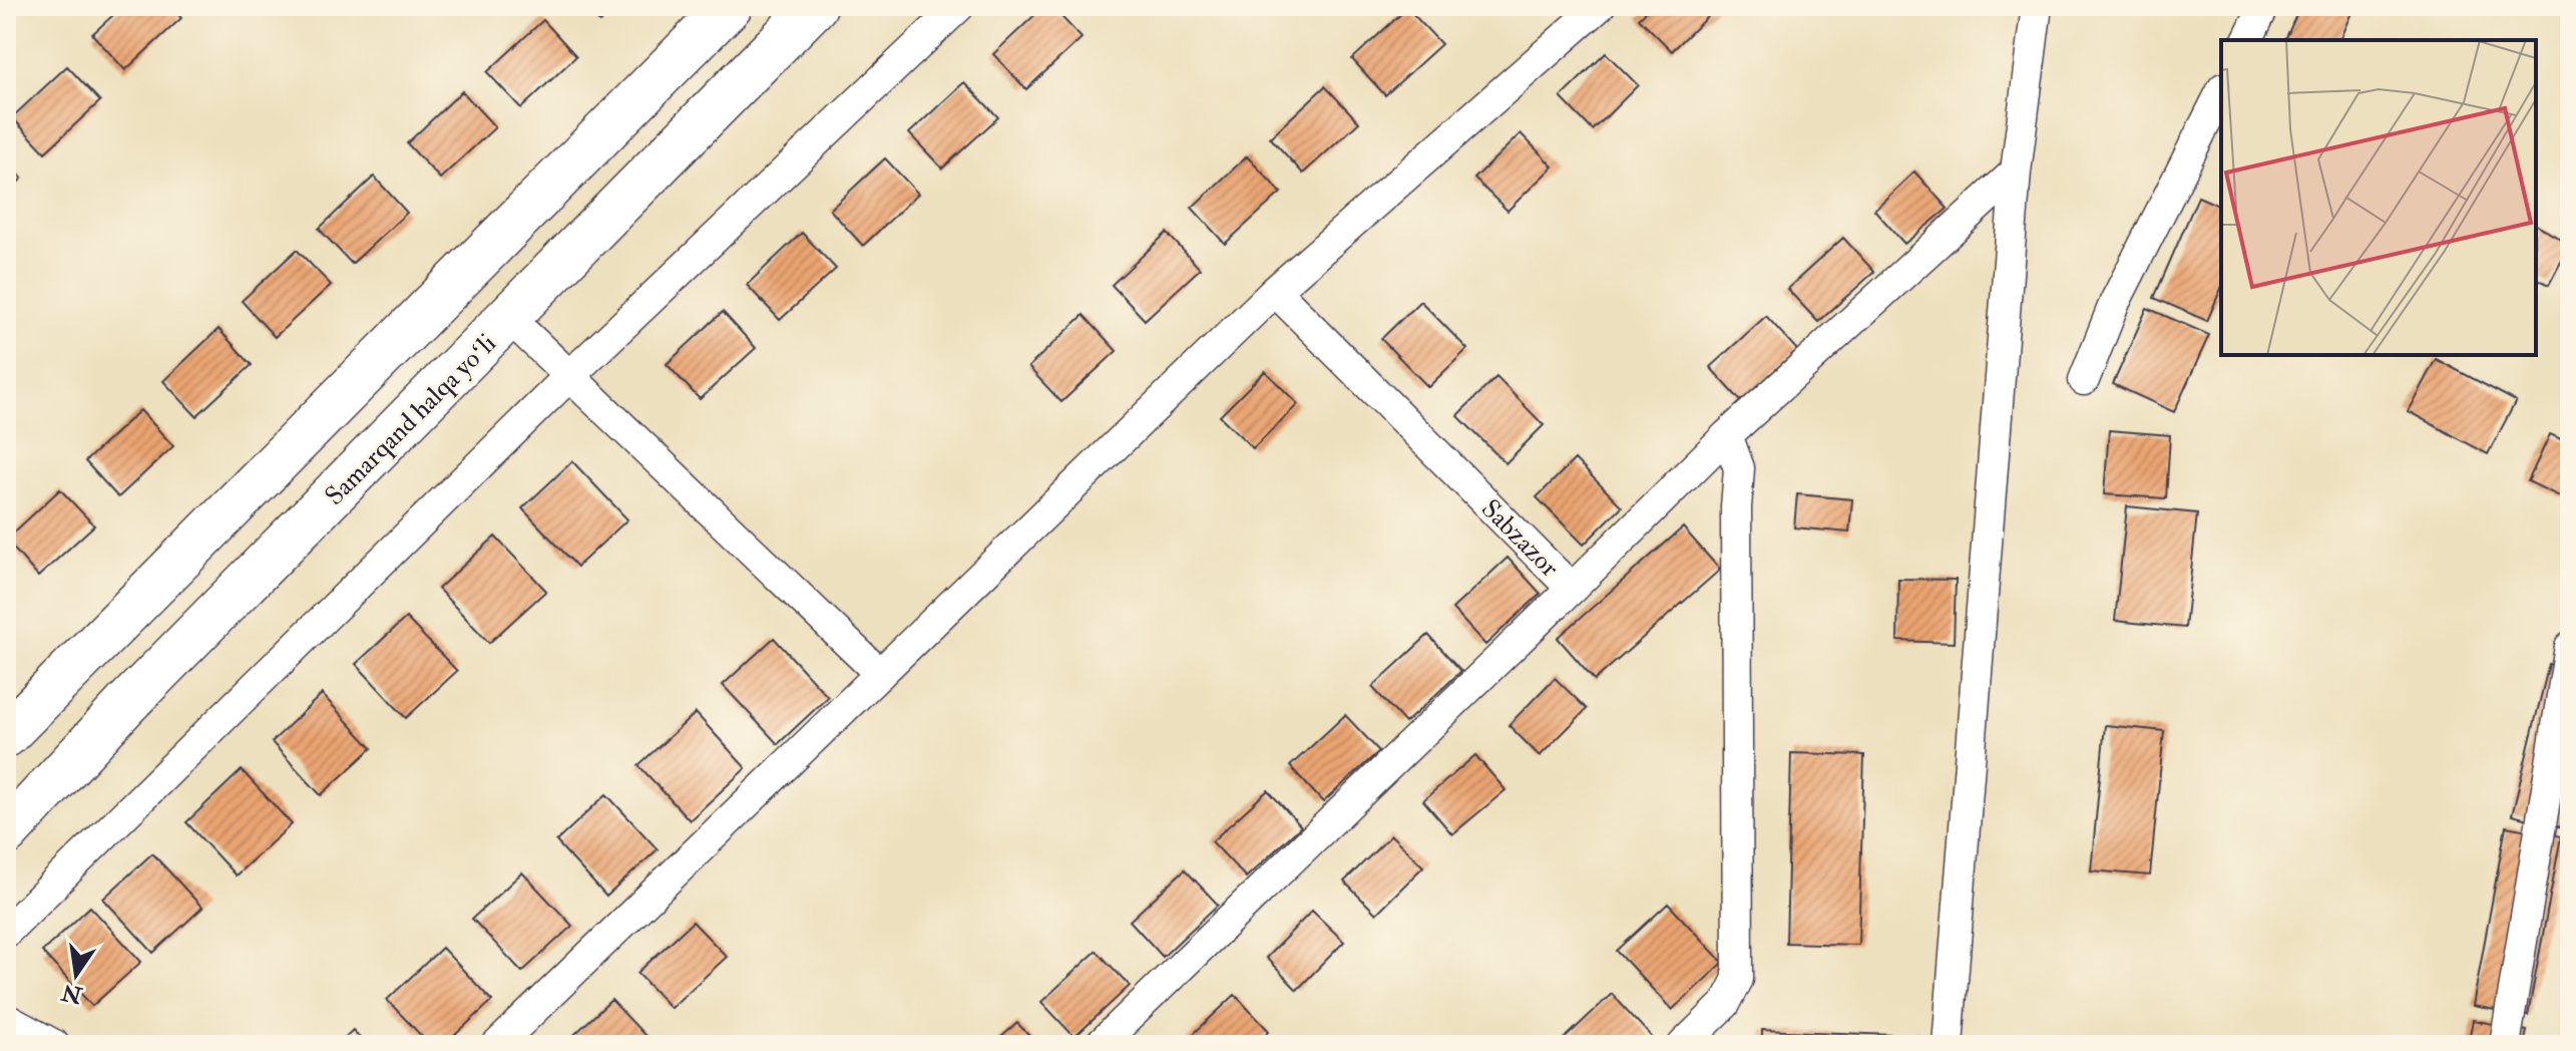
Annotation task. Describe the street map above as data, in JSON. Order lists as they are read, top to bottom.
{
  "streets": {
    "highway": ["Samarqand halqa yoʻli"],
    "street": ["Sabzazor"]
  },
  "north": "bottom"
}
